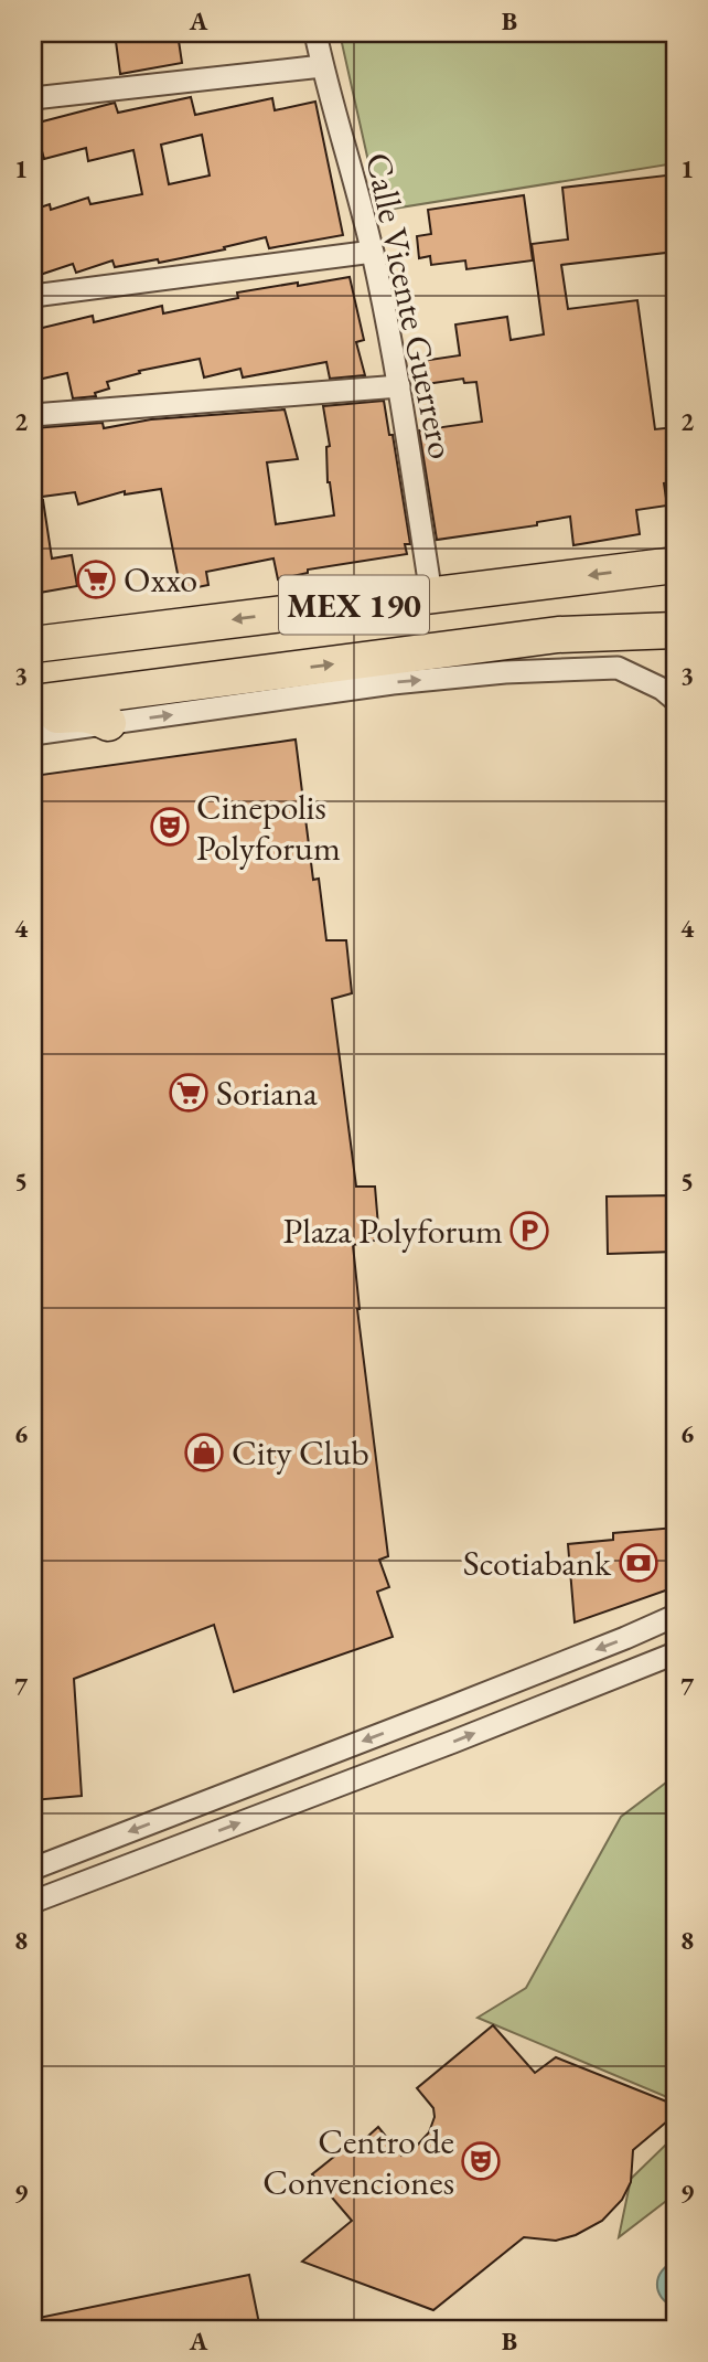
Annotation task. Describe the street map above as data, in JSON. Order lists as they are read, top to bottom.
{
  "streets": {
    "main road": ["MEX 190"],
    "street": ["Calle Vicente Guerrero"]
  },
  "crossings": [
    ["Calle Vicente Guerrero", "MEX 190"]
  ],
  "places": {
    "supermarket": ["Oxxo", "Soriana"],
    "theatre": ["Cinepolis Polyforum", "Centro de Convenciones"],
    "parking": ["Plaza Polyforum"],
    "shop": ["City Club"],
    "bank": ["Scotiabank"]
  },
  "grid": {
    "columns": ["A", "B"],
    "rows": [
      "1",
      "2",
      "3",
      "4",
      "5",
      "6",
      "7",
      "8",
      "9"
    ]
  }
}
